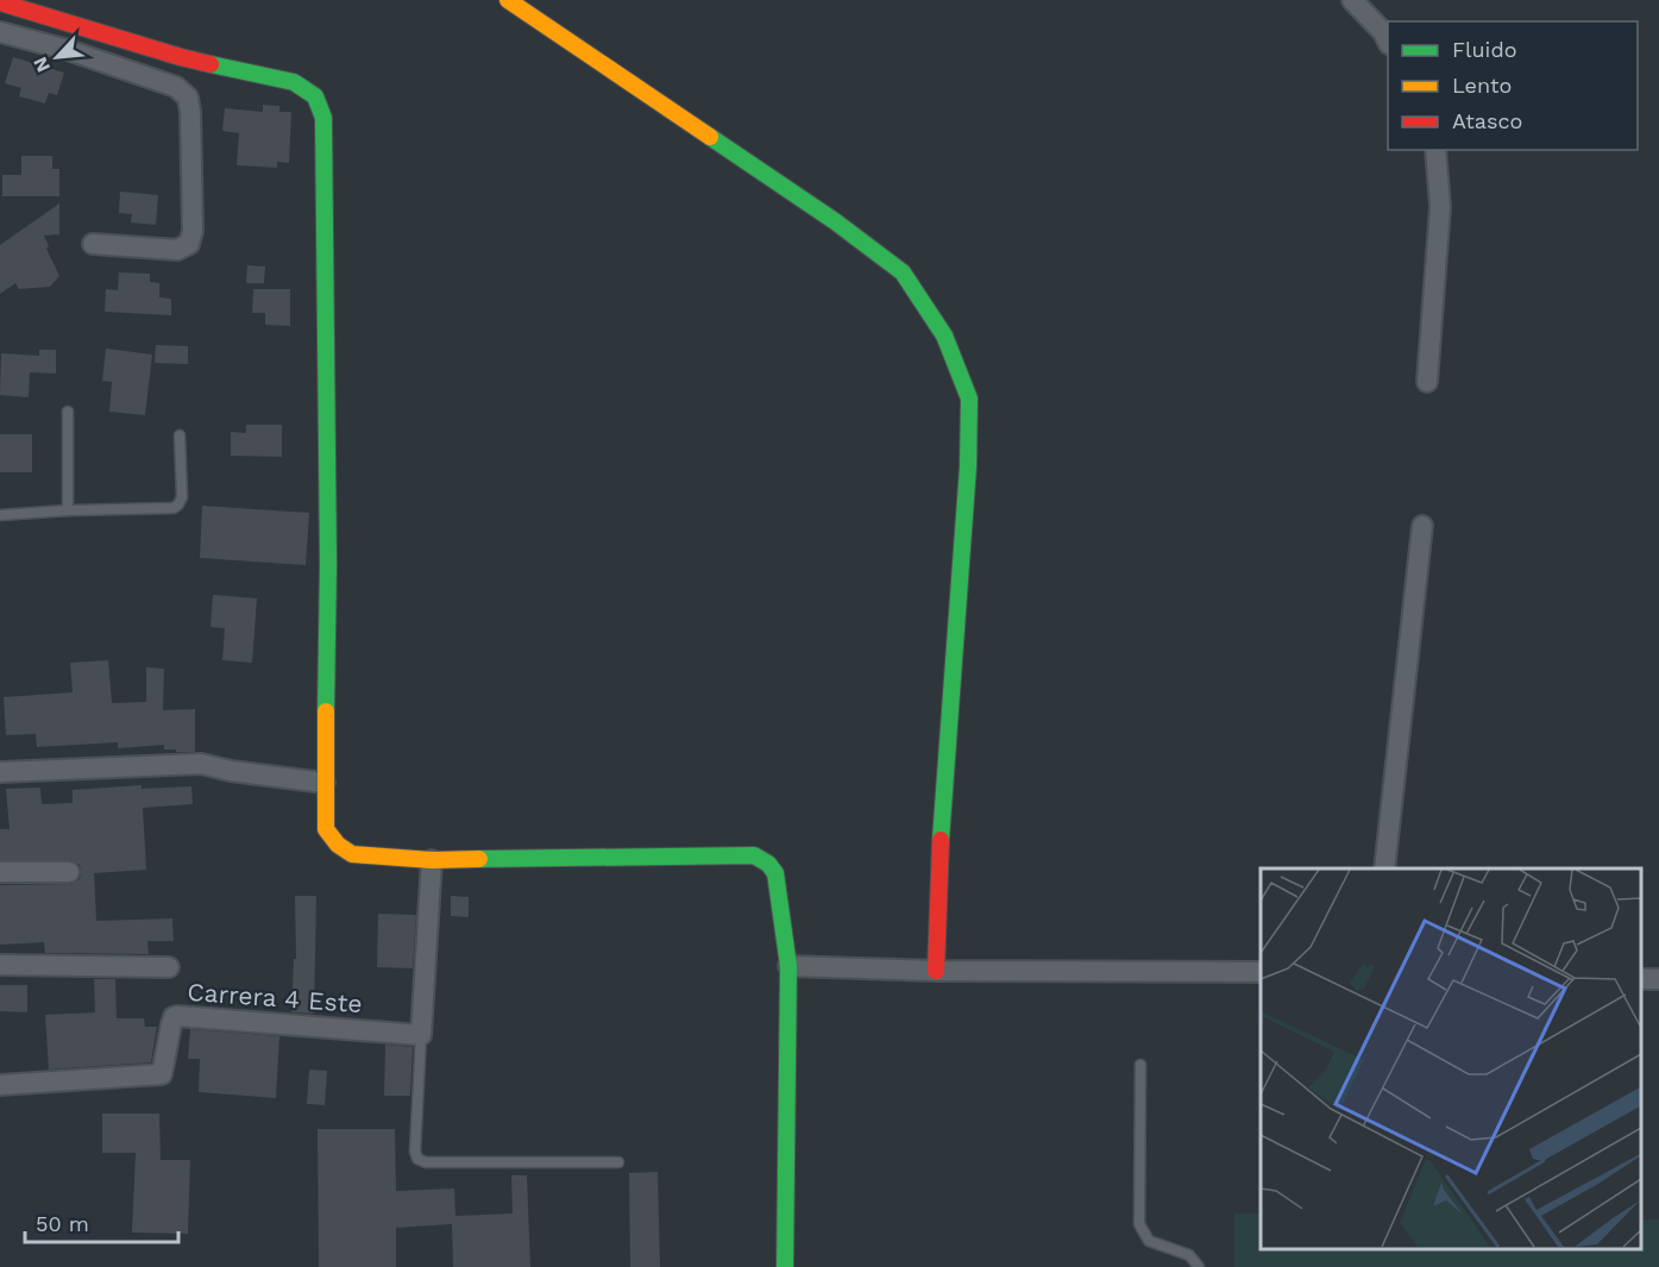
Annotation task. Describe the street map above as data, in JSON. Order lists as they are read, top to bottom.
{
  "streets": {
    "street": ["Carrera 4 Este"]
  },
  "legend": ["Fluido", "Lento", "Atasco"],
  "scale_bar": "50 m",
  "north": "bottom left"
}
